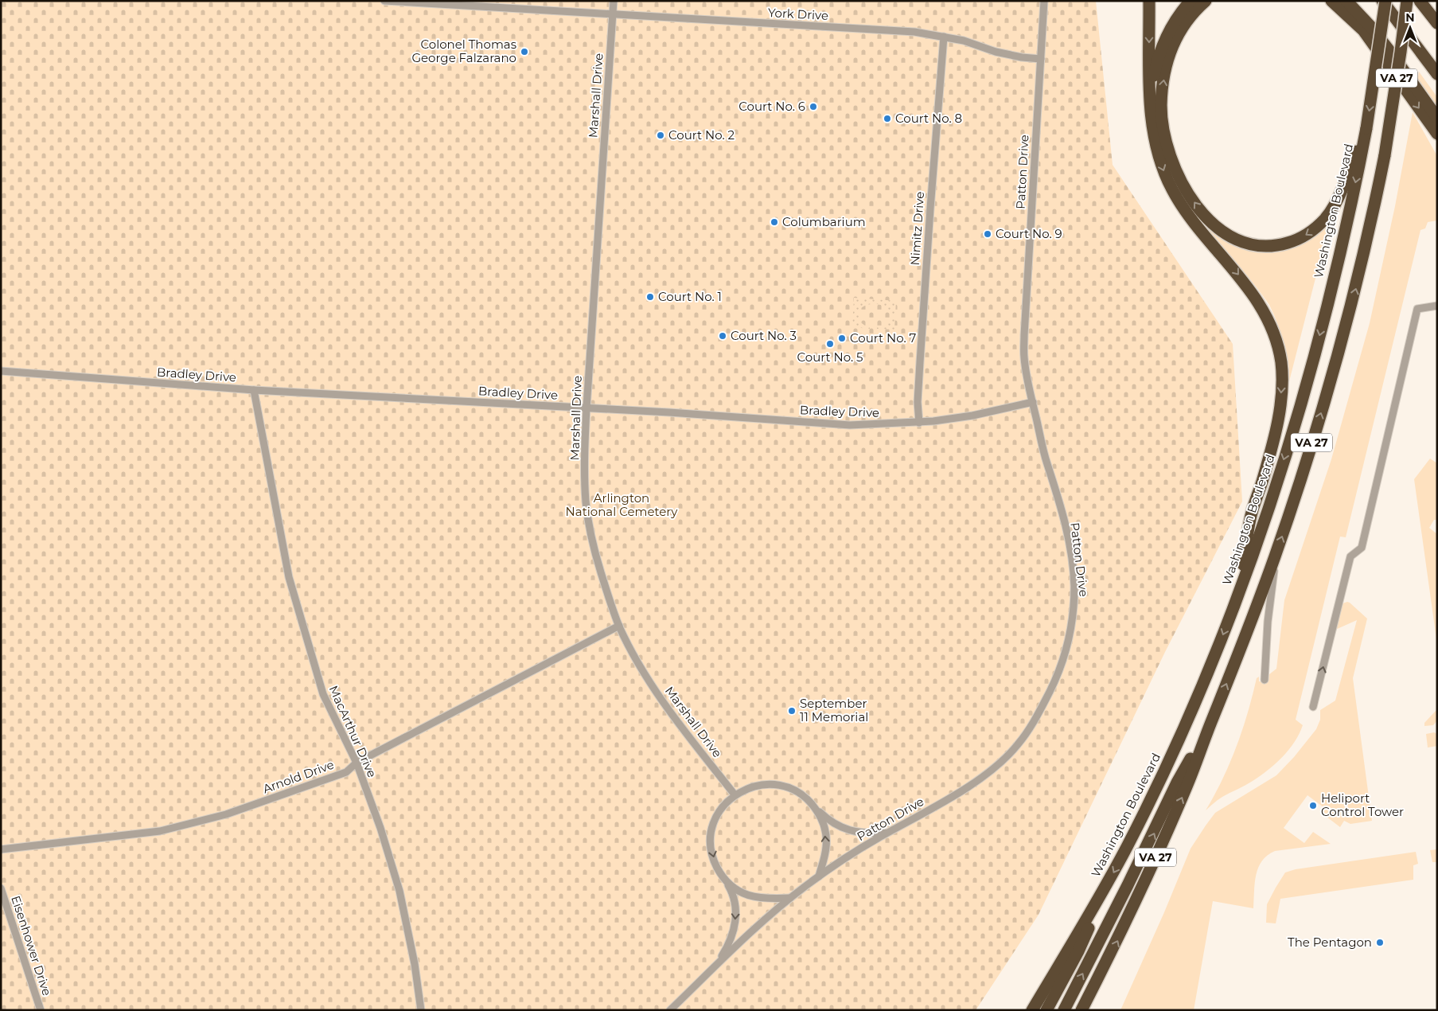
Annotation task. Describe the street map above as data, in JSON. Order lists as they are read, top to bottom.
{
  "streets": {
    "highway": ["VA 27", "Washington Boulevard"],
    "lane": [
      "York Drive",
      "Marshall Drive",
      "Patton Drive",
      "Nimitz Drive",
      "Bradley Drive",
      "MacArthur Drive",
      "Arnold Drive",
      "Eisenhower Drive"
    ]
  },
  "crossings": [
    ["York Drive", "Marshall Drive"],
    ["York Drive", "Patton Drive"],
    ["York Drive", "Nimitz Drive"],
    ["Marshall Drive", "Patton Drive"],
    ["Marshall Drive", "Bradley Drive"],
    ["Marshall Drive", "Arnold Drive"],
    ["Patton Drive", "Bradley Drive"],
    ["Nimitz Drive", "Bradley Drive"],
    ["Bradley Drive", "MacArthur Drive"],
    ["MacArthur Drive", "Arnold Drive"]
  ],
  "parks": ["Arlington National Cemetery"],
  "places": [
    "Colonel Thomas George Falzarano",
    "Court No. 6",
    "Court No. 8",
    "Court No. 2",
    "Columbarium",
    "Court No. 9",
    "Court No. 1",
    "Court No. 3",
    "Court No. 7",
    "Court No. 5",
    "September 11 Memorial",
    "Heliport Control Tower",
    "The Pentagon"
  ],
  "north": "top"
}
